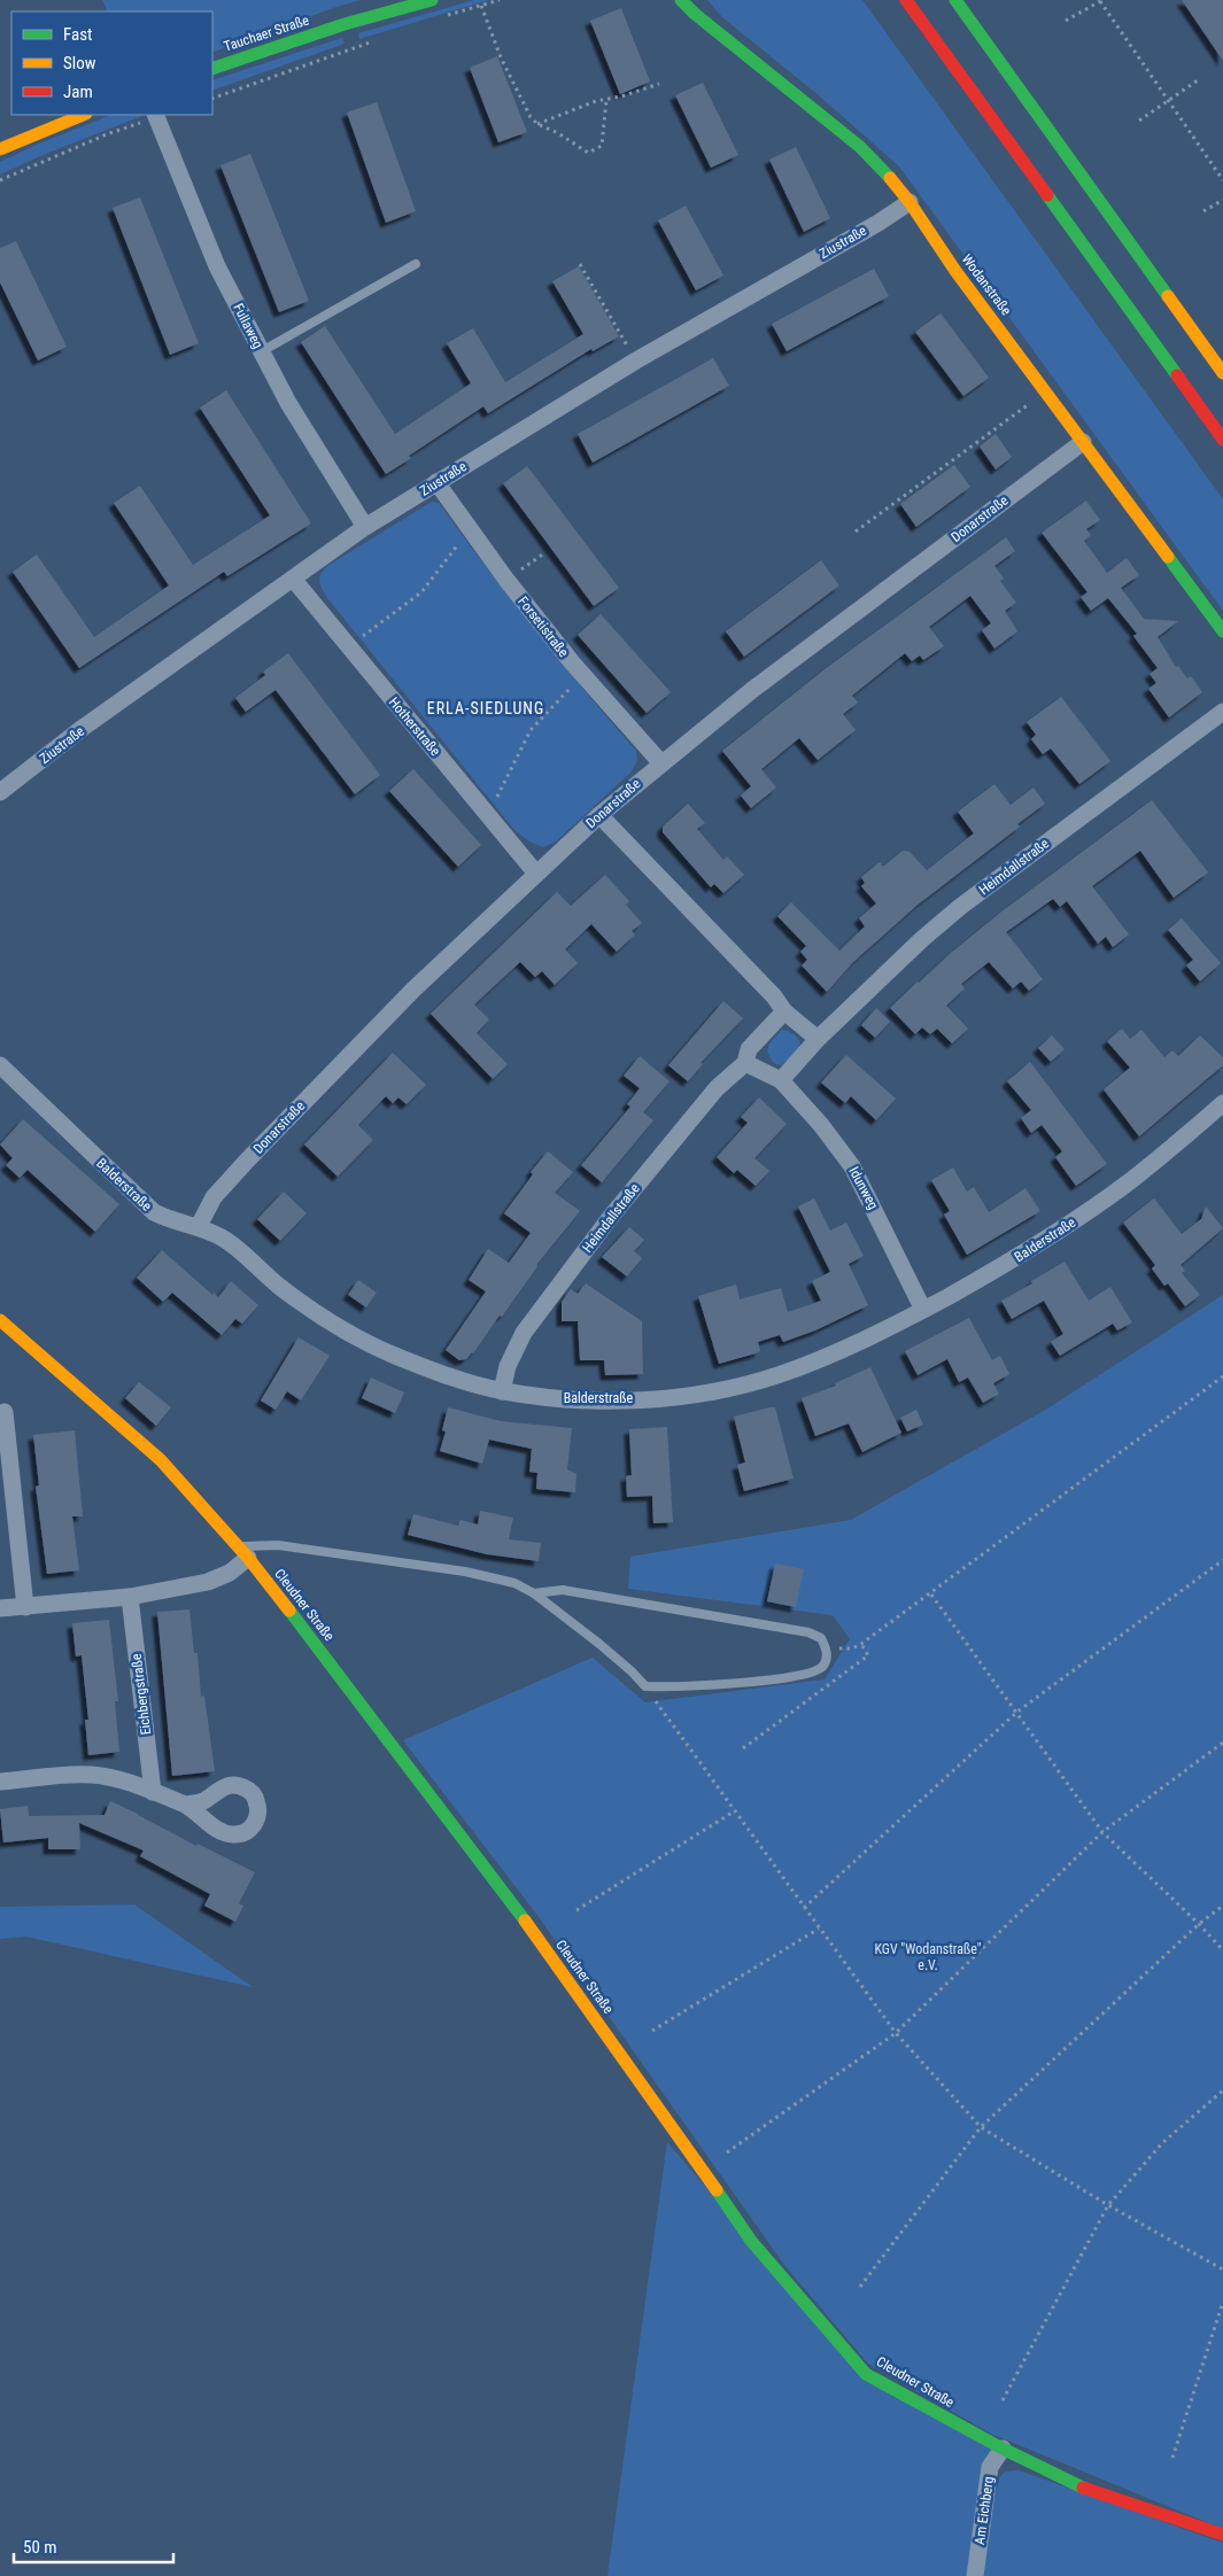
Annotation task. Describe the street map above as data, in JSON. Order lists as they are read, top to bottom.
{
  "streets": {
    "main road": ["Tauchaer Straße", "Wodanstraße", "Cleudner Straße"],
    "street": [
      "Ziustraße",
      "Fullaweg",
      "Donarstraße",
      "Forsetistraße",
      "Hotherstraße",
      "Heimdallstraße",
      "Balderstraße",
      "Idunweg",
      "Eichbergstraße",
      "Am Eichberg"
    ]
  },
  "crossings": [
    ["Ziustraße", "Wodanstraße"],
    ["Ziustraße", "Fullaweg"],
    ["Ziustraße", "Forsetistraße"],
    ["Ziustraße", "Hotherstraße"],
    ["Wodanstraße", "Donarstraße"],
    ["Donarstraße", "Forsetistraße"],
    ["Donarstraße", "Hotherstraße"],
    ["Donarstraße", "Balderstraße"],
    ["Heimdallstraße", "Balderstraße"],
    ["Heimdallstraße", "Idunweg"],
    ["Balderstraße", "Idunweg"],
    ["Cleudner Straße", "Am Eichberg"]
  ],
  "districts": ["ERLA-SIEDLUNG"],
  "parks": ["KGV \"Wodanstraße\" e.V."],
  "legend": ["Fast", "Slow", "Jam"],
  "scale_bar": "50 m"
}
